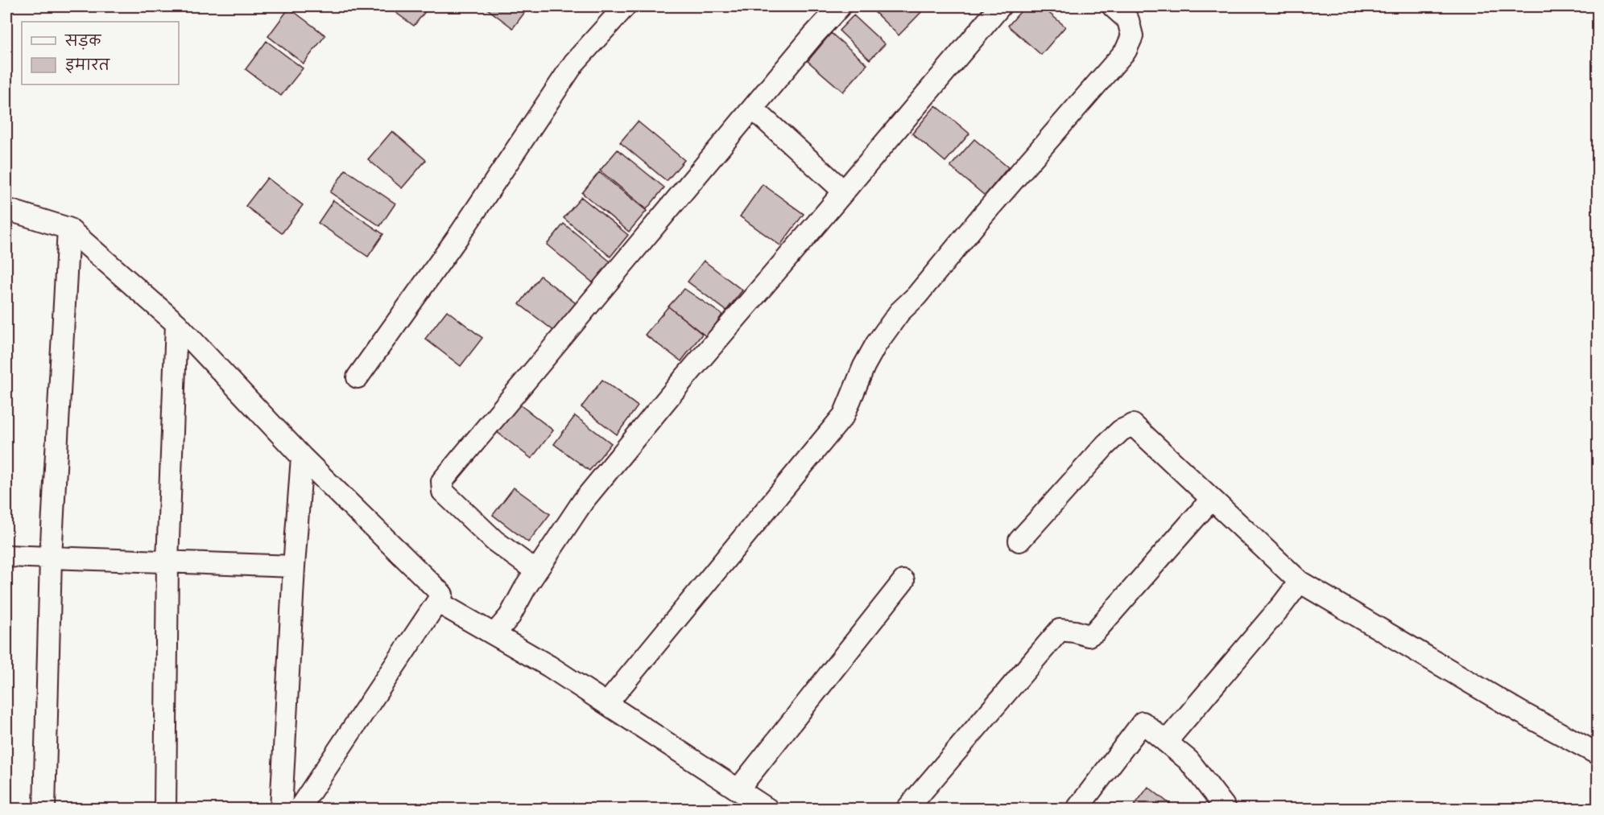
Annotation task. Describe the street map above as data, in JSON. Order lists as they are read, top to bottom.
{
  "legend": ["सड़क", "इमारत"]
}
